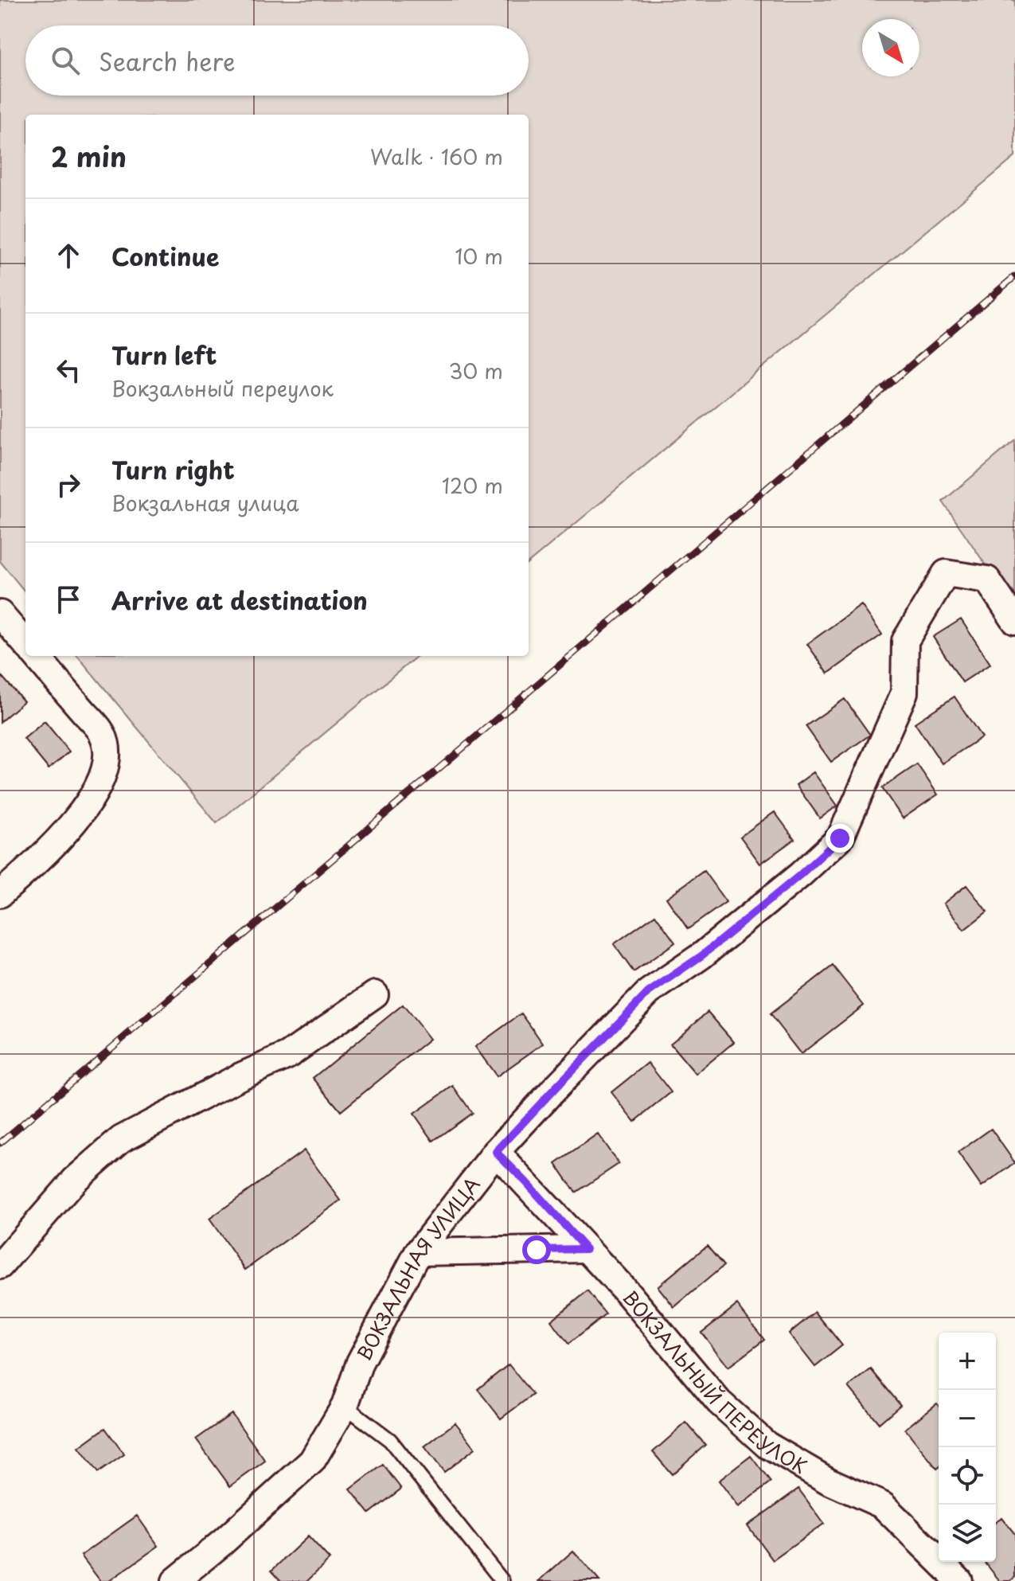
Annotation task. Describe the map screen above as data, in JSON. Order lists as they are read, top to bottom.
{
  "streets": {
    "street": ["ВОКЗАЛЬНАЯ УЛИЦА", "ВОКЗАЛЬНЫЙ ПЕРЕУЛОК"]
  },
  "crossings": [
    ["ВОКЗАЛЬНАЯ УЛИЦА", "ВОКЗАЛЬНЫЙ ПЕРЕУЛОК"]
  ],
  "north": "bottom right",
  "page": {
    "search": "Search here",
    "heading": ["2 min", "Walk · 160 m"],
    "list": [
      ["Continue", "10 m"],
      ["Turn left", "Вокзальный переулок", "30 m"],
      ["Turn right", "Вокзальная улица", "120 m"],
      "Arrive at destination"
    ],
    "map_buttons": ["+", "−"]
  }
}
